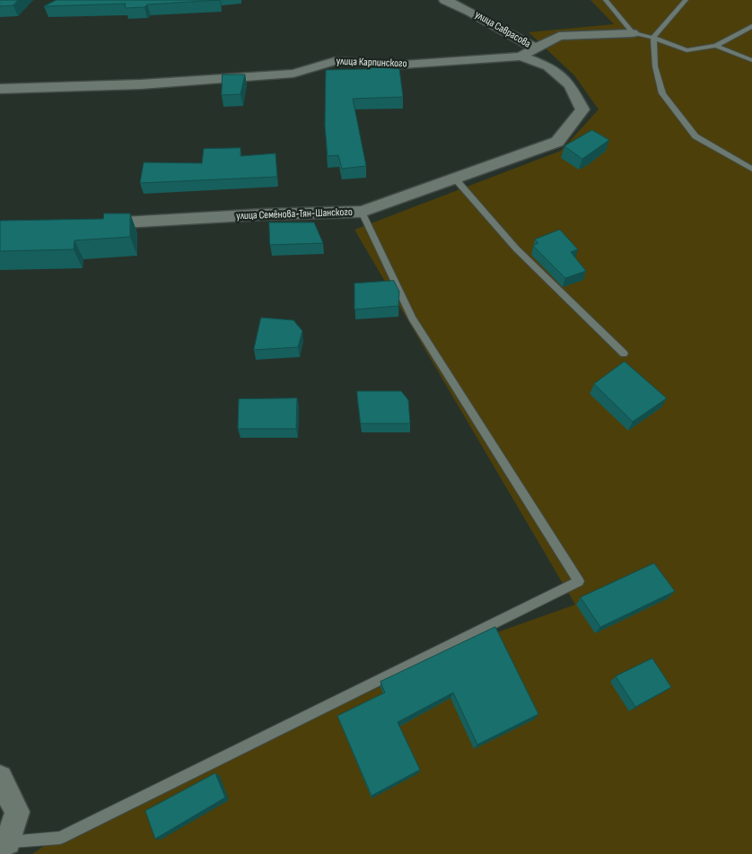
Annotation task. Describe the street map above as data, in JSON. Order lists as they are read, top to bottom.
{
  "streets": {
    "street": ["улица Саврасова", "улица Карпинского", "улица Семёнова-Тян-Шанского"]
  },
  "crossings": [
    ["улица Саврасова", "улица Карпинского"],
    ["улица Карпинского", "улица Семёнова-Тян-Шанского"]
  ]
}
